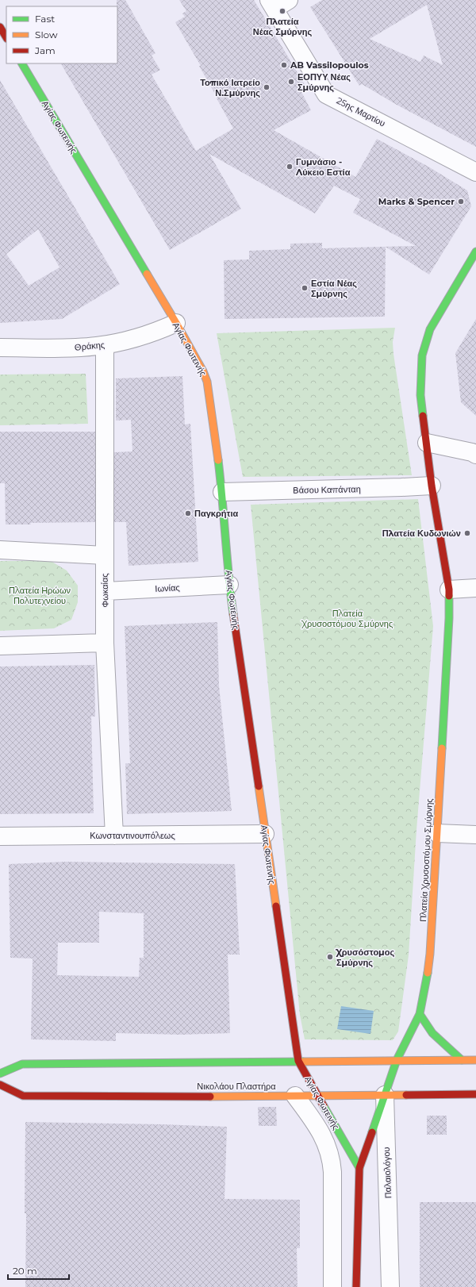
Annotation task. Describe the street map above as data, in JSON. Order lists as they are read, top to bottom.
{
  "streets": {
    "street": [
      "25ης Μαρτίου",
      "Αγίας Φωτεινής",
      "Θράκης",
      "Βάσου Καπάνταη",
      "Ιωνίας",
      "Φωκαίας",
      "Κωνσταντινουπόλεως",
      "Πλατεία Χρυσοστόμου Σμύρνης",
      "Νικολάου Πλαστήρα",
      "Παλαιολόγου"
    ]
  },
  "crossings": [
    ["Αγίας Φωτεινής", "Θράκης"],
    ["Αγίας Φωτεινής", "Βάσου Καπάνταη"],
    ["Αγίας Φωτεινής", "Ιωνίας"],
    ["Αγίας Φωτεινής", "Κωνσταντινουπόλεως"],
    ["Αγίας Φωτεινής", "Νικολάου Πλαστήρα"],
    ["Θράκης", "Φωκαίας"],
    ["Βάσου Καπάνταη", "Πλατεία Χρυσοστόμου Σμύρνης"],
    ["Ιωνίας", "Φωκαίας"],
    ["Φωκαίας", "Κωνσταντινουπόλεως"],
    ["Πλατεία Χρυσοστόμου Σμύρνης", "Παλαιολόγου"],
    ["Νικολάου Πλαστήρα", "Παλαιολόγου"]
  ],
  "parks": ["Πλατεία Ηρώων Πολυτεχνείου", "Πλατεία Χρυσοστόμου Σμύρνης"],
  "places": [
    "Πλατεία Νέας Σμύρνης",
    "AB Vassilopoulos",
    "ΕΟΠΥΥ Νέας Σμύρνης",
    "Τοπικό Ιατρείο Ν.Σμύρνης",
    "Γυμνάσιο - Λύκειο Εστία",
    "Marks & Spencer",
    "Εστία Νέας Σμύρνης",
    "Παγκρήτια",
    "Πλατεία Κυδωνιών",
    "Χρυσόστομος Σμύρνης"
  ],
  "legend": ["Fast", "Slow", "Jam"],
  "scale_bar": "20 m"
}
